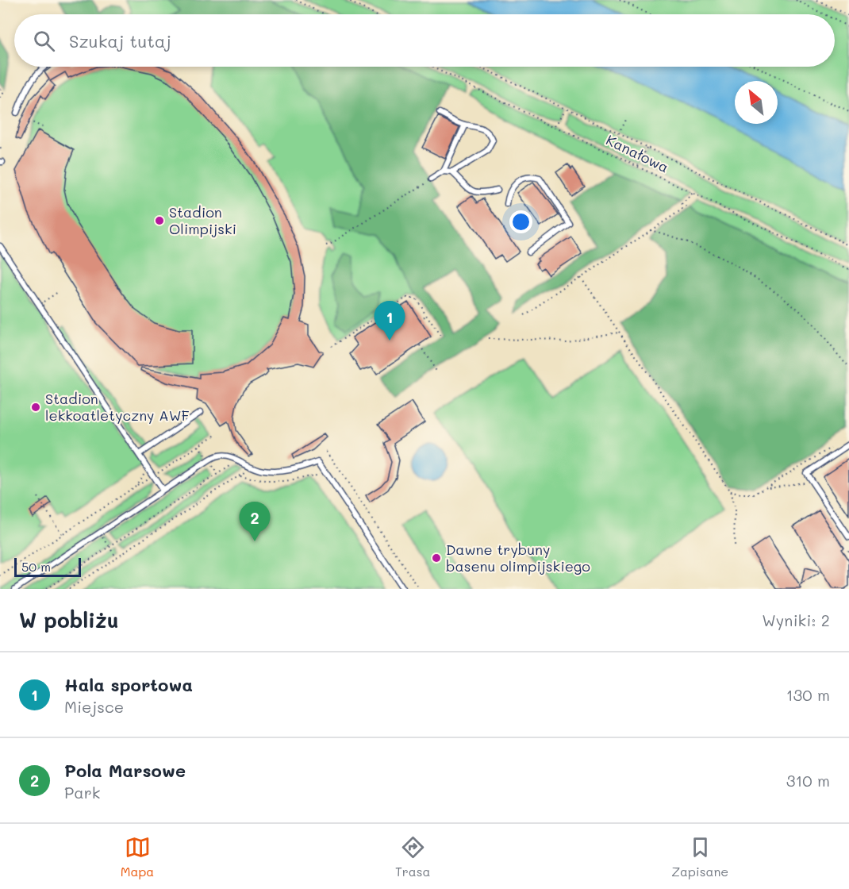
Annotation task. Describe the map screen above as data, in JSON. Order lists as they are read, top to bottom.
{
  "streets": {
    "path": ["Kanałowa"]
  },
  "places": ["Stadion Olimpijski", "Stadion lekkoatletyczny AWF", "Dawne trybuny basenu olimpijskiego"],
  "scale_bar": "50 m",
  "north": "top left",
  "page": {
    "search": "Szukaj tutaj",
    "pins": ["1", "2"],
    "scale": "50 m",
    "heading": ["W pobliżu", "Wyniki: 2"],
    "list": [
      {
        "mark": "1",
        "name": "Hala sportowa",
        "note": "Miejsce",
        "value": "130 m"
      },
      {
        "mark": "2",
        "name": "Pola Marsowe",
        "note": "Park",
        "value": "310 m"
      }
    ],
    "nav": ["Mapa", "Trasa", "Zapisane"]
  }
}
